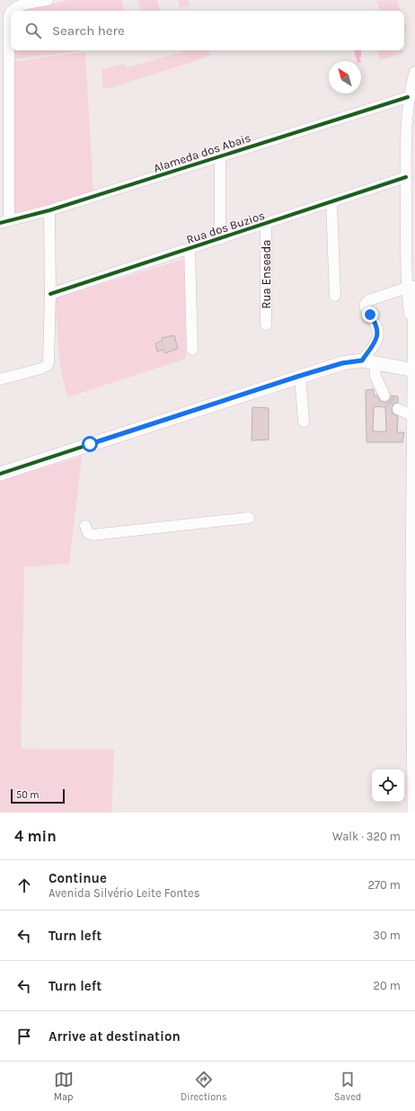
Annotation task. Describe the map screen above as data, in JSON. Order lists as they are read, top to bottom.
{
  "streets": {
    "street": ["Alameda dos Abais", "Rua dos Buzios", "Rua Enseada"]
  },
  "crossings": [
    ["Rua dos Buzios", "Rua Enseada"]
  ],
  "scale_bar": "50 m",
  "north": "top left",
  "page": {
    "search": "Search here",
    "scale": "50 m",
    "heading": ["4 min", "Walk · 320 m"],
    "list": [
      ["Continue", "Avenida Silvério Leite Fontes", "270 m"],
      ["Turn left", "30 m"],
      ["Turn left", "20 m"],
      "Arrive at destination"
    ],
    "nav": ["Map", "Directions", "Saved"]
  }
}
